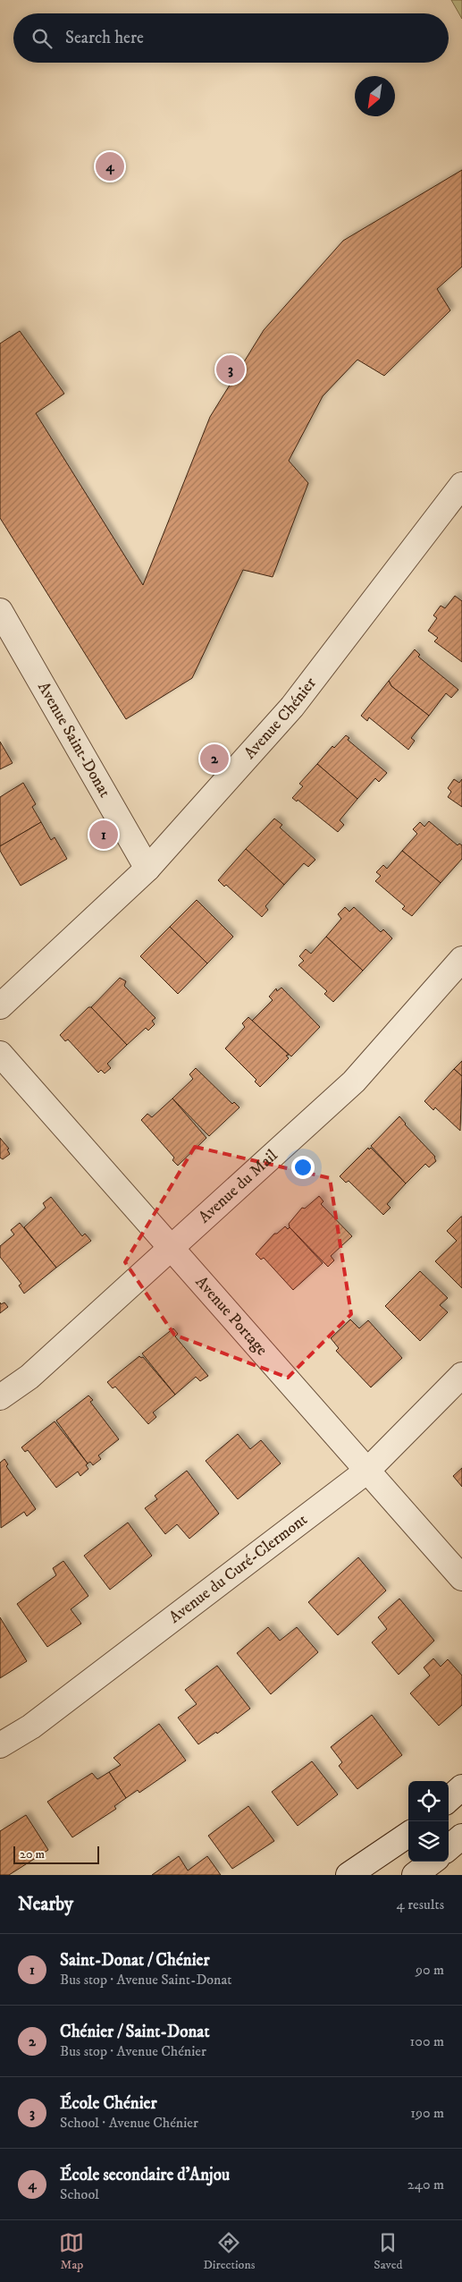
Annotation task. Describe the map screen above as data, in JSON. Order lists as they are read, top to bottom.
{
  "streets": {
    "street": [
      "Avenue Chénier",
      "Avenue Saint-Donat",
      "Avenue du Mail",
      "Avenue Portage",
      "Avenue du Curé-Clermont"
    ]
  },
  "crossings": [
    ["Avenue Chénier", "Avenue Saint-Donat"],
    ["Avenue du Mail", "Avenue Portage"],
    ["Avenue Portage", "Avenue du Curé-Clermont"]
  ],
  "scale_bar": "20 m",
  "north": "bottom left",
  "page": {
    "search": "Search here",
    "pins": [
      "4",
      "3",
      "2",
      "1"
    ],
    "scale": "20 m",
    "heading": ["Nearby", "4 results"],
    "list": [
      {
        "mark": "1",
        "name": "Saint-Donat / Chénier",
        "note": "Bus stop · Avenue Saint-Donat",
        "value": "90 m"
      },
      {
        "mark": "2",
        "name": "Chénier / Saint-Donat",
        "note": "Bus stop · Avenue Chénier",
        "value": "100 m"
      },
      {
        "mark": "3",
        "name": "École Chénier",
        "note": "School · Avenue Chénier",
        "value": "190 m"
      },
      {
        "mark": "4",
        "name": "École secondaire d'Anjou",
        "note": "School",
        "value": "240 m"
      }
    ],
    "nav": ["Map", "Directions", "Saved"]
  }
}
